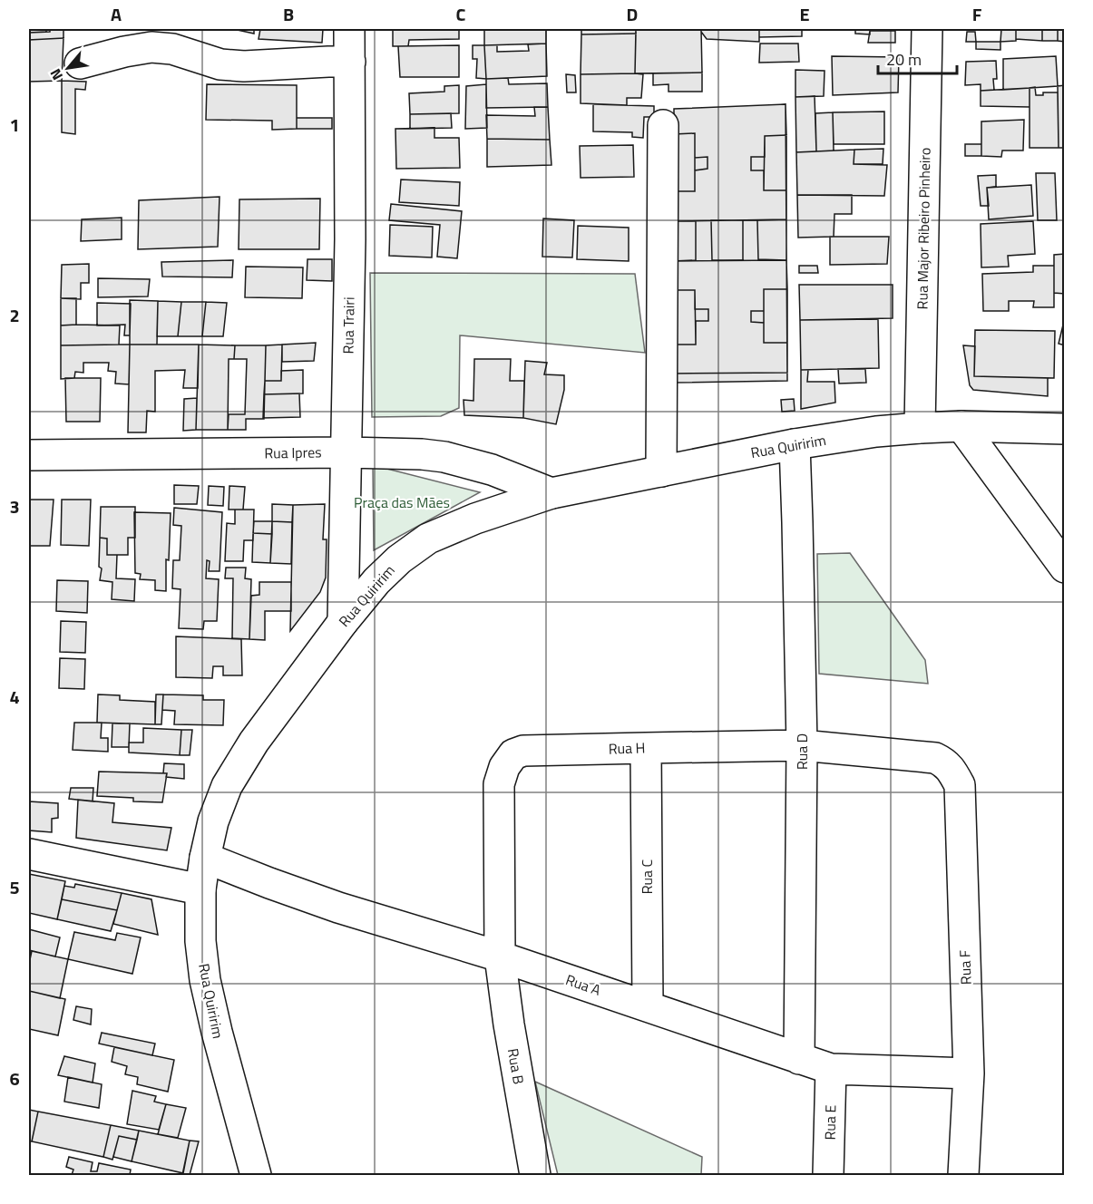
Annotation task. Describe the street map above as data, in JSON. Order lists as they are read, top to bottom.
{
  "streets": {
    "street": [
      "Rua Major Ribeiro Pinheiro",
      "Rua Trairi",
      "Rua Quiririm",
      "Rua Ipres",
      "Rua H",
      "Rua D",
      "Rua C",
      "Rua F",
      "Rua A",
      "Rua B",
      "Rua E"
    ]
  },
  "crossings": [
    ["Rua Major Ribeiro Pinheiro", "Rua Quiririm"],
    ["Rua Trairi", "Rua Quiririm"],
    ["Rua Trairi", "Rua Ipres"],
    ["Rua Quiririm", "Rua Ipres"],
    ["Rua Quiririm", "Rua D"],
    ["Rua Quiririm", "Rua A"],
    ["Rua H", "Rua D"],
    ["Rua H", "Rua C"],
    ["Rua H", "Rua F"],
    ["Rua H", "Rua A"],
    ["Rua H", "Rua B"],
    ["Rua D", "Rua A"],
    ["Rua C", "Rua A"],
    ["Rua F", "Rua A"],
    ["Rua A", "Rua B"],
    ["Rua A", "Rua E"]
  ],
  "parks": ["Praça das Mães"],
  "scale_bar": "20 m",
  "north": "bottom left",
  "grid": {
    "columns": [
      "A",
      "B",
      "C",
      "D",
      "E",
      "F"
    ],
    "rows": [
      "1",
      "2",
      "3",
      "4",
      "5",
      "6"
    ]
  }
}
